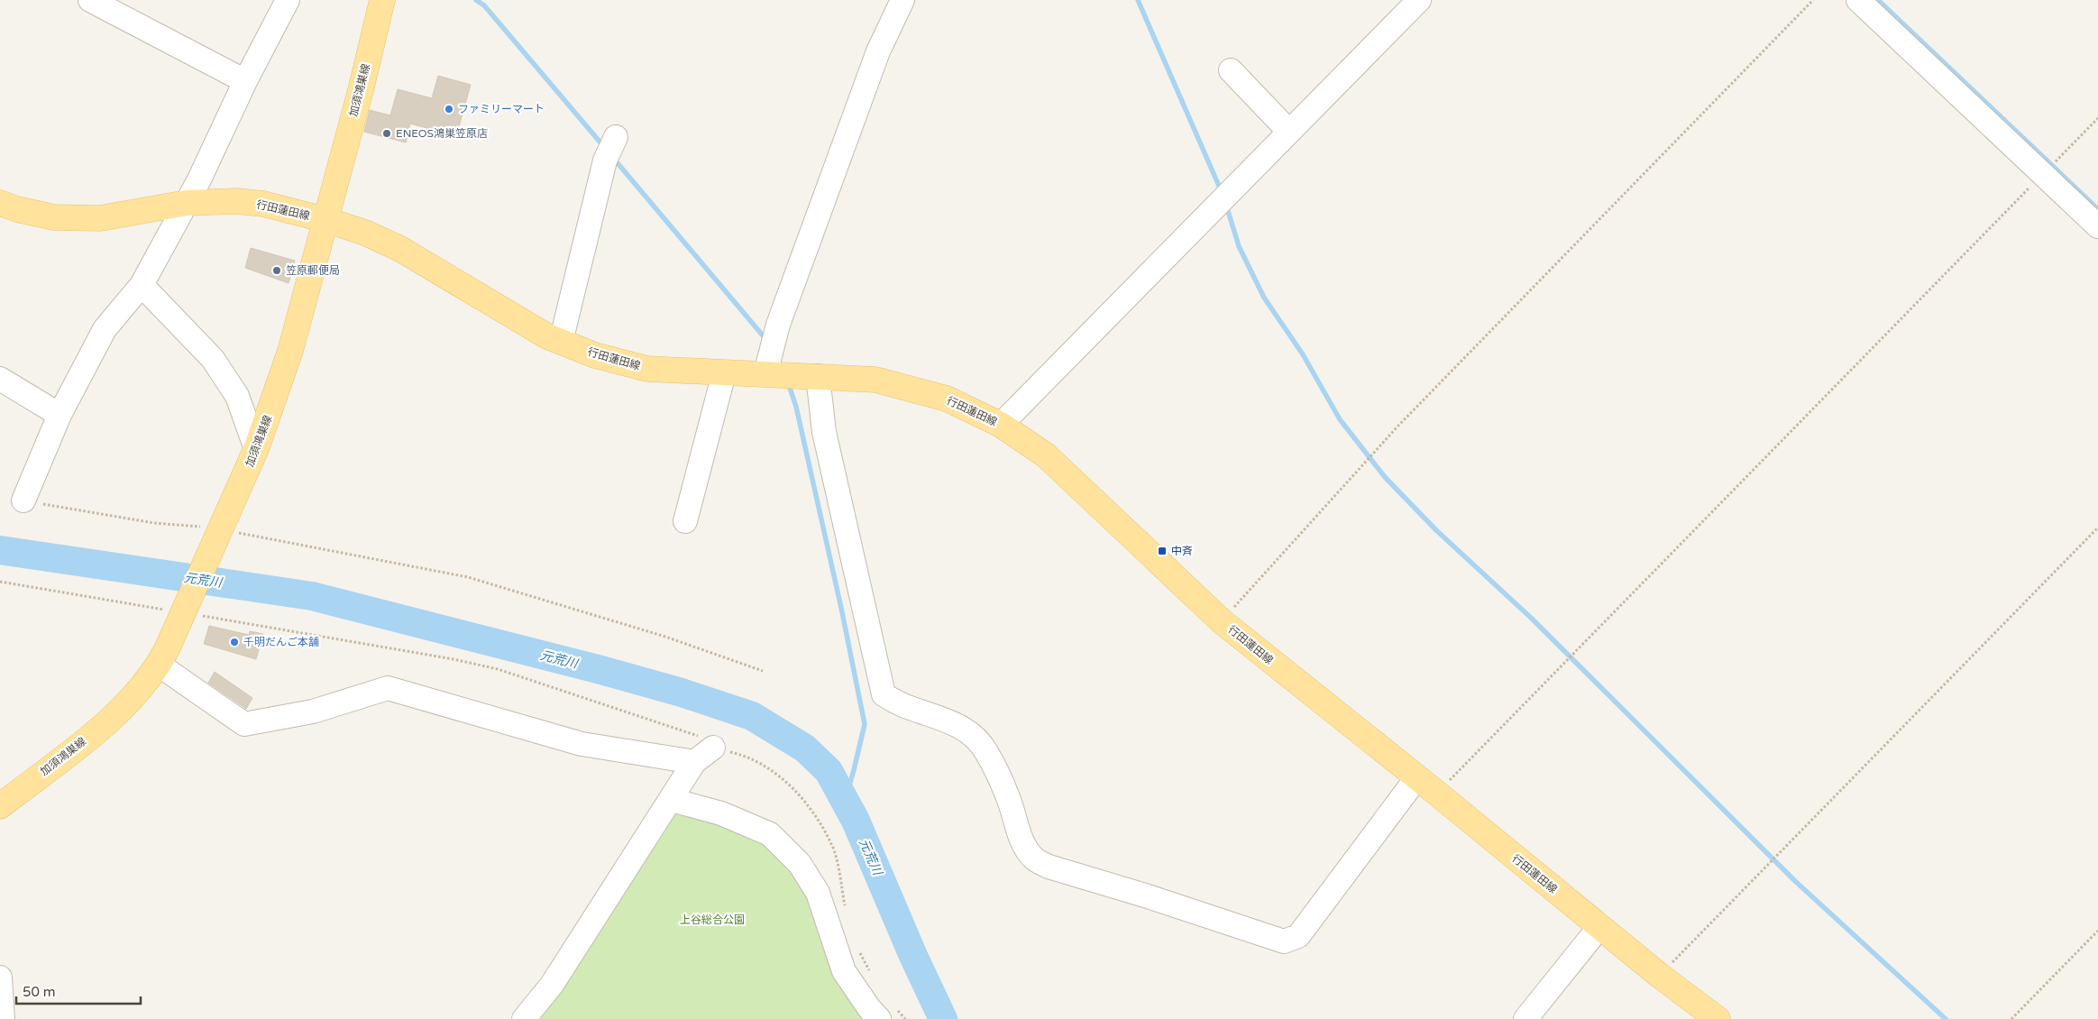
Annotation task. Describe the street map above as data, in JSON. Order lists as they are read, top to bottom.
{
  "streets": {
    "main road": ["加須鴻巣線", "行田蓮田線"]
  },
  "crossings": [
    ["加須鴻巣線", "行田蓮田線"]
  ],
  "water": ["元荒川"],
  "parks": ["上谷総合公園"],
  "places": {
    "other": [
      "ファミリーマート",
      "ENEOS鴻巣笠原店",
      "笠原郵便局",
      "千明だんご本舗"
    ],
    "transit": ["中斉"]
  },
  "scale_bar": "50 m"
}
